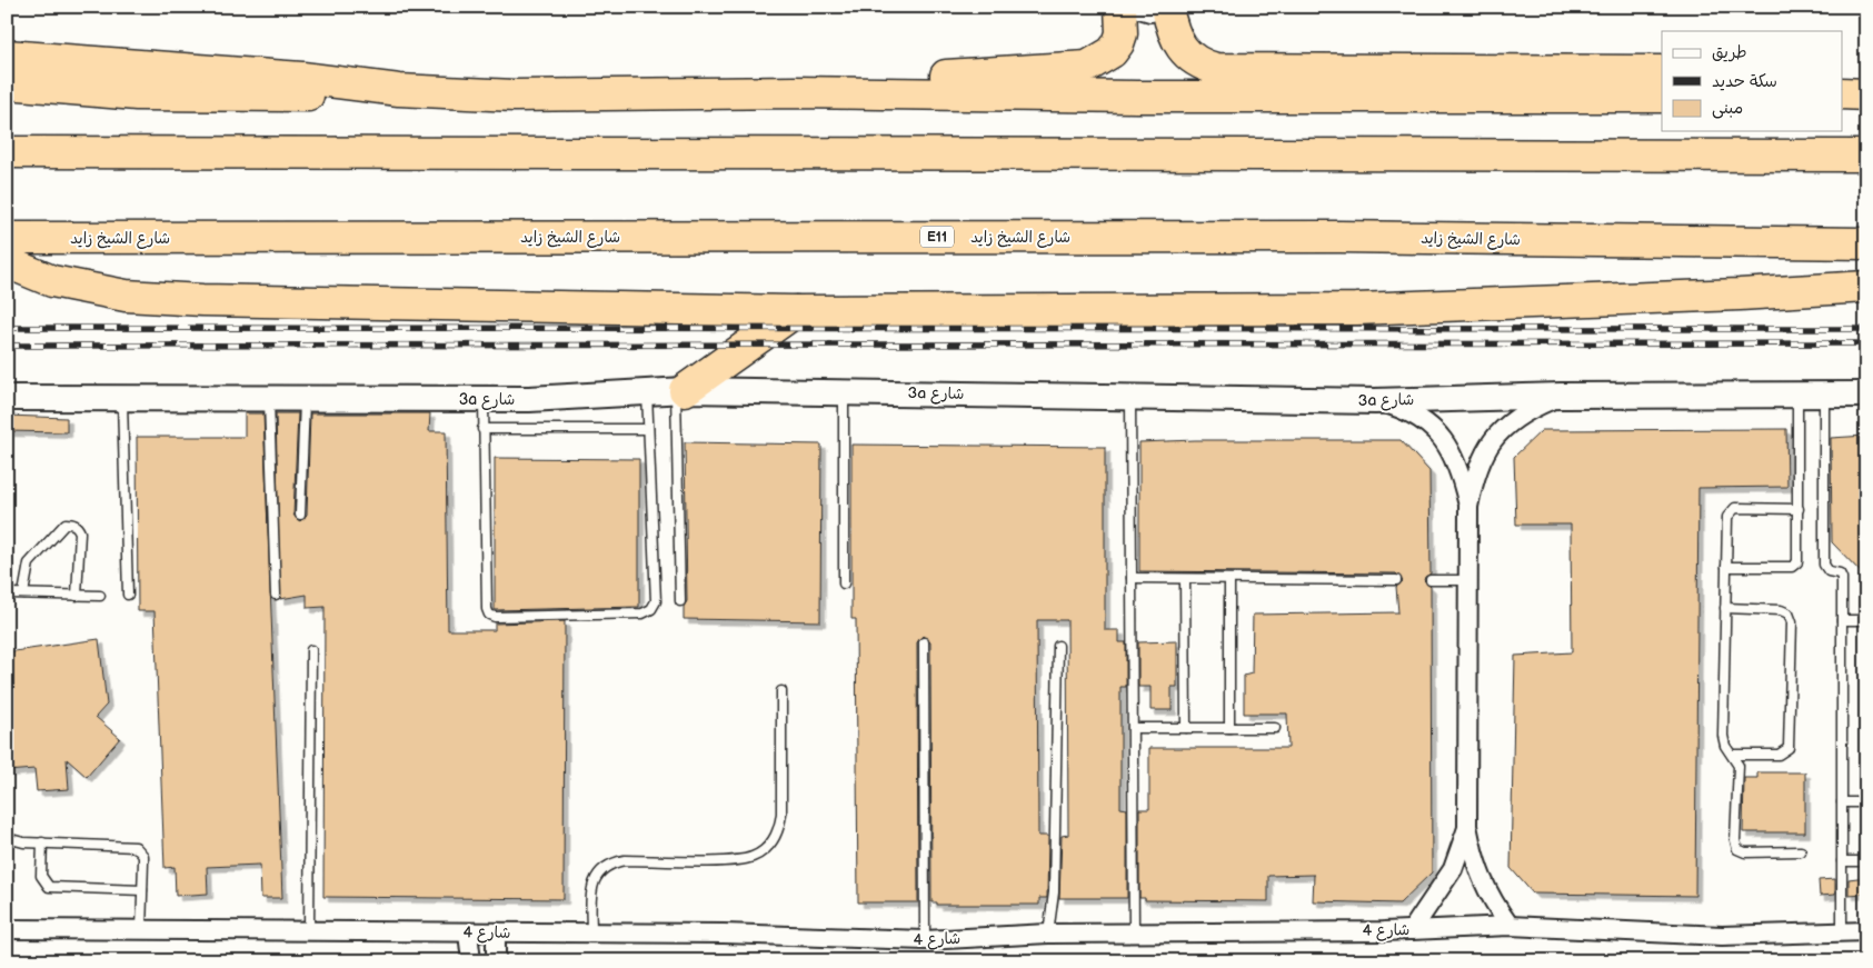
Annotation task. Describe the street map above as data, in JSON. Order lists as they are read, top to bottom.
{
  "streets": {
    "highway": ["شارع الشيخ زايد", "E11"],
    "street": ["3a شارع", "شارع 4"]
  },
  "legend": ["طريق", "سكة حديد", "مبنى"]
}
